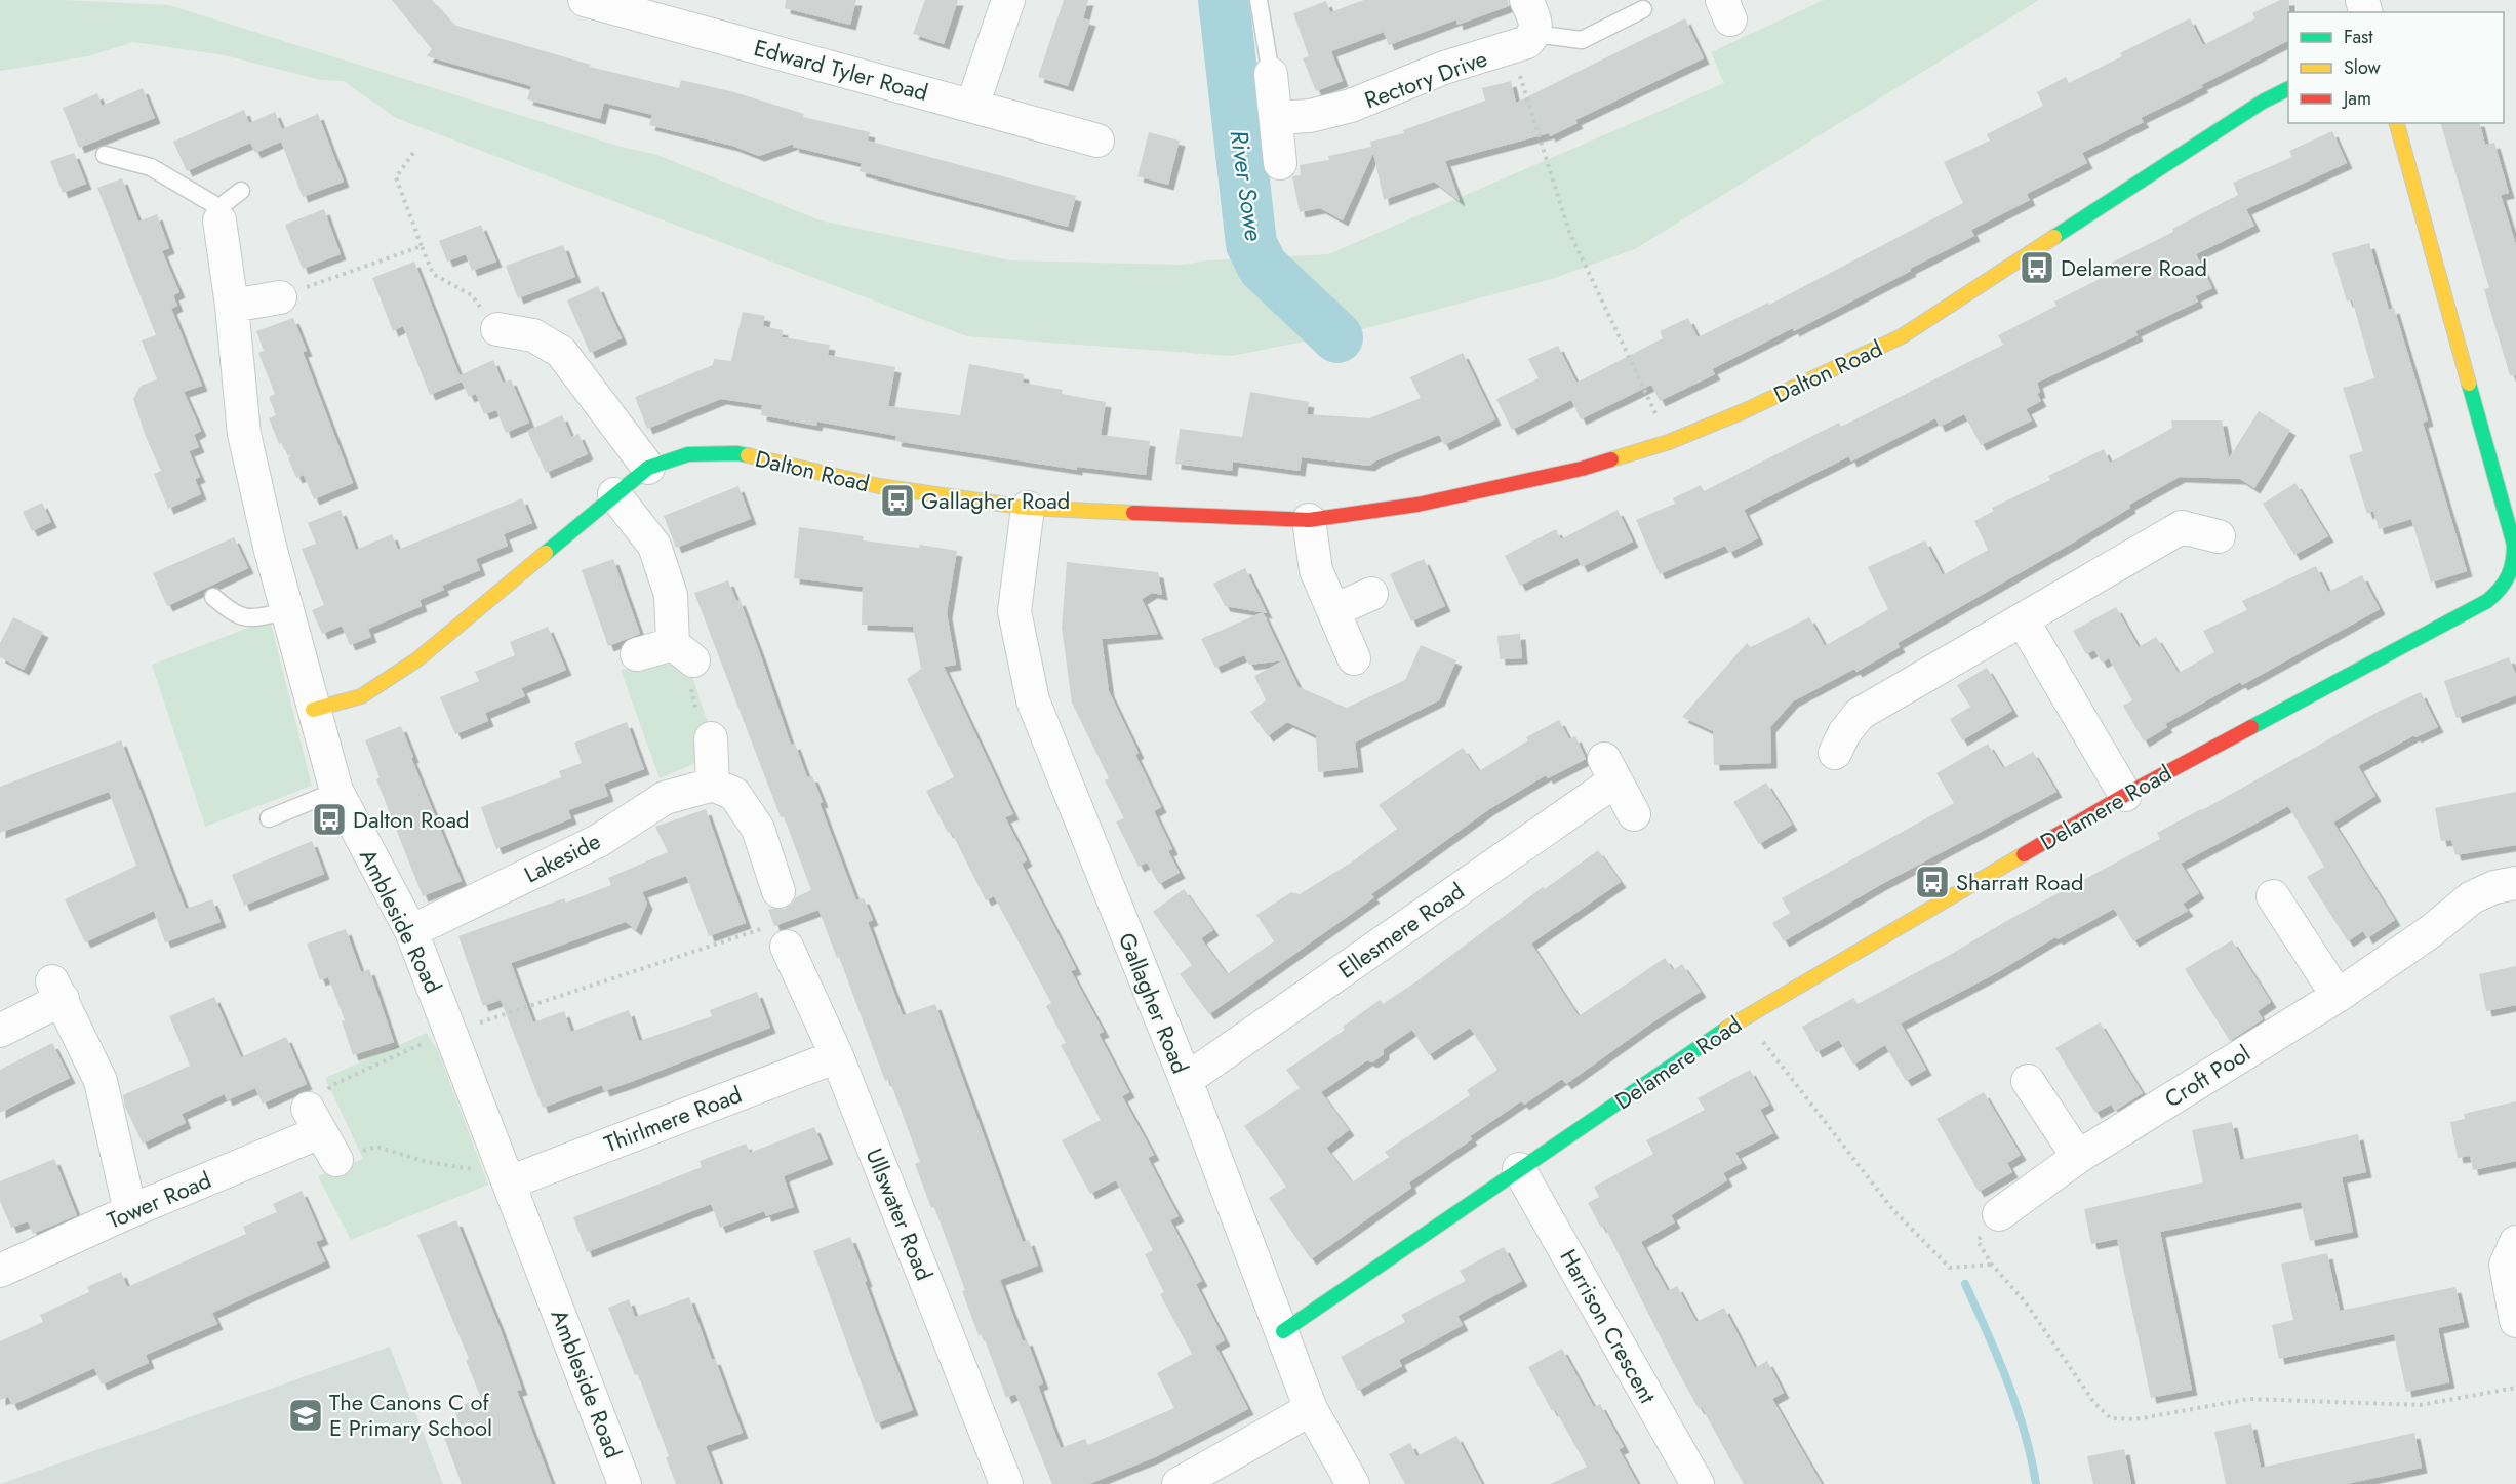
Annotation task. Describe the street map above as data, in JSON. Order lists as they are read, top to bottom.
{
  "streets": {
    "street": [
      "Edward Tyler Road",
      "Rectory Drive",
      "Dalton Road",
      "Delamere Road",
      "Lakeside",
      "Ambleside Road",
      "Ellesmere Road",
      "Gallagher Road",
      "Croft Pool",
      "Thirlmere Road",
      "Tower Road",
      "Ullswater Road",
      "Harrison Crescent"
    ]
  },
  "crossings": [
    ["Dalton Road", "Ambleside Road"],
    ["Dalton Road", "Gallagher Road"],
    ["Delamere Road", "Gallagher Road"],
    ["Delamere Road", "Harrison Crescent"],
    ["Lakeside", "Ambleside Road"],
    ["Ambleside Road", "Thirlmere Road"],
    ["Ellesmere Road", "Gallagher Road"],
    ["Thirlmere Road", "Ullswater Road"]
  ],
  "water": ["River Sowe"],
  "places": {
    "bus stop": [
      "Delamere Road",
      "Gallagher Road",
      "Dalton Road",
      "Sharratt Road"
    ],
    "school or university": ["The Canons C of E Primary School"]
  },
  "legend": ["Fast", "Slow", "Jam"]
}
